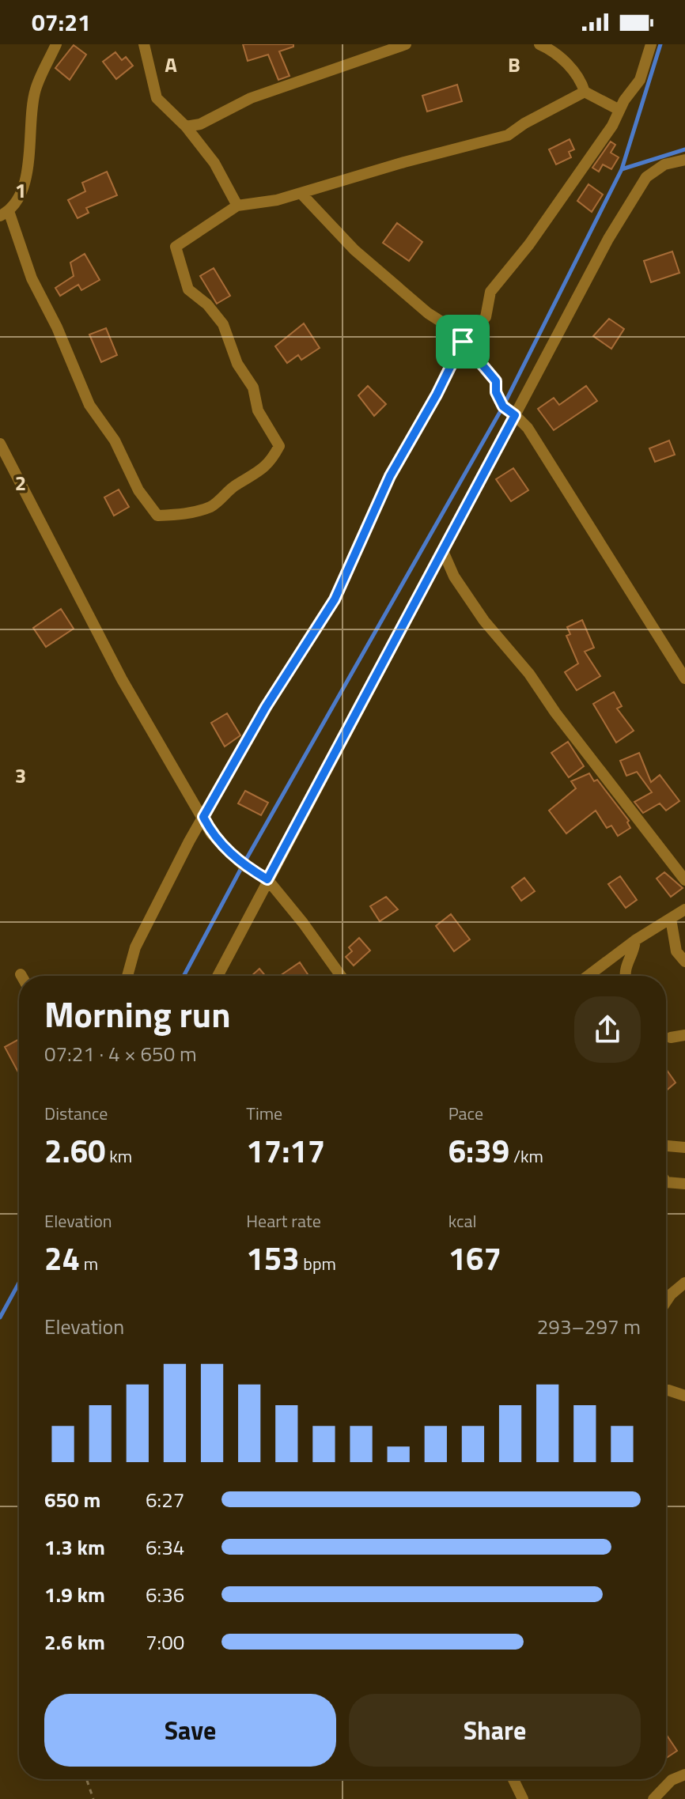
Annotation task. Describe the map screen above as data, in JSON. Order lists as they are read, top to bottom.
{
  "page": {
    "status": "07:21",
    "heading": ["Morning run", "07:21 · 4 × 650 m"],
    "stats": [
      ["Distance", "2.60 km"],
      ["Time", "17:17"],
      ["Pace", "6:39 /km"],
      ["Elevation", "24 m"],
      ["Heart rate", "153 bpm"],
      ["kcal", "167"]
    ],
    "chart": ["Elevation", "293–297 m"],
    "list": [
      {
        "name": "650 m",
        "note": "6:27"
      },
      {
        "name": "1.3 km",
        "note": "6:34"
      },
      {
        "name": "1.9 km",
        "note": "6:36"
      },
      {
        "name": "2.6 km",
        "note": "7:00"
      }
    ],
    "buttons": ["Save", "Share"]
  },
  "grid": {
    "columns": ["A", "B"],
    "rows": ["1", "2", "3"]
  }
}
